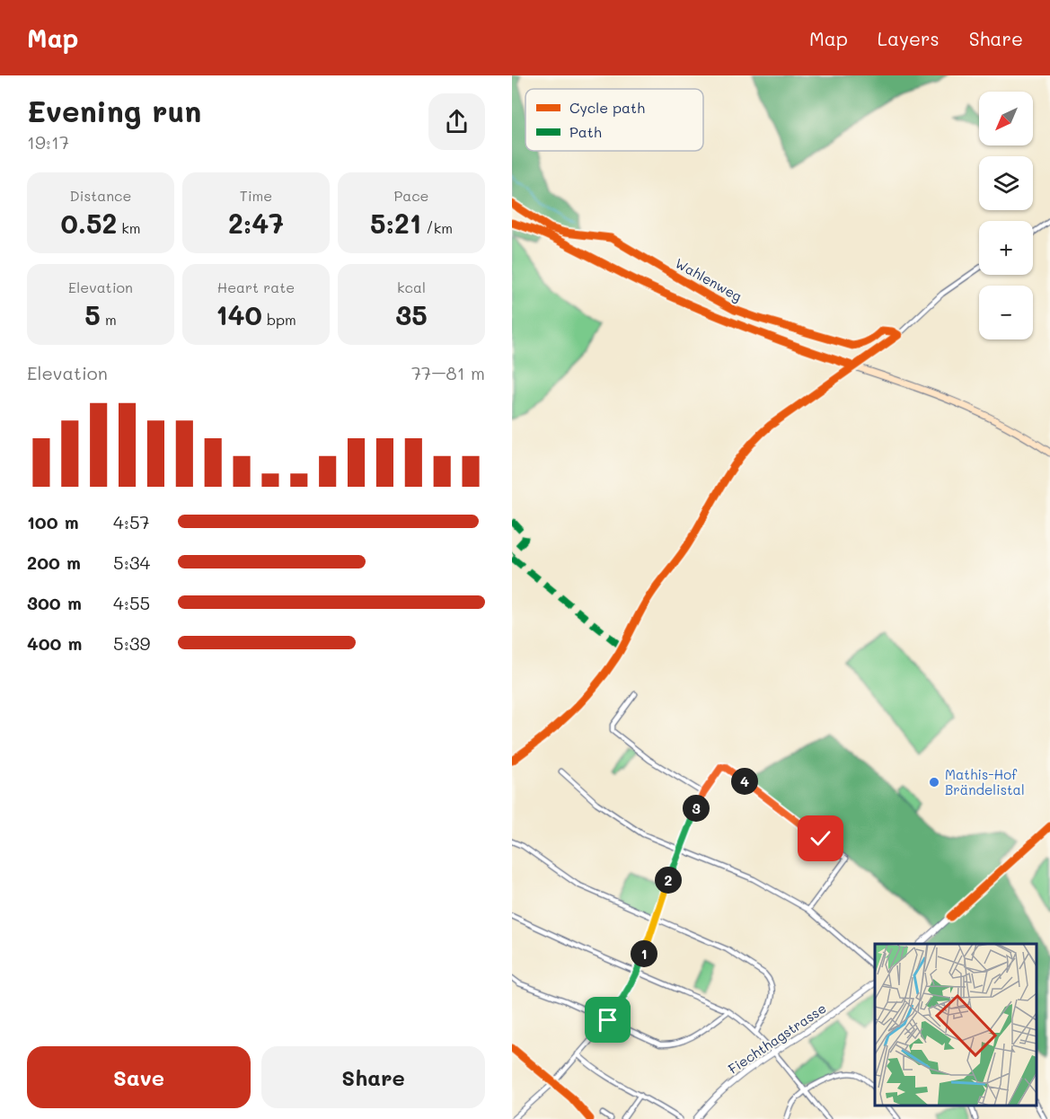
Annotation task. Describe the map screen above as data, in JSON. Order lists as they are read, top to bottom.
{
  "streets": {
    "street": ["Wahlenweg", "Fiechthagstrasse"]
  },
  "places": ["Mathis-Hof Brändelistal"],
  "legend": ["Cycle path", "Path"],
  "north": "bottom left",
  "page": {
    "header": "Map",
    "nav": ["Map", "Layers", "Share"],
    "heading": ["Evening run", "19:17"],
    "map_buttons": ["+", "−"],
    "stats": [
      ["Distance", "0.52 km"],
      ["Time", "2:47"],
      ["Pace", "5:21 /km"],
      ["Elevation", "5 m"],
      ["Heart rate", "140 bpm"],
      ["kcal", "35"]
    ],
    "chart": ["Elevation", "77–81 m"],
    "list": [
      {
        "name": "100 m",
        "note": "4:57"
      },
      {
        "name": "200 m",
        "note": "5:34"
      },
      {
        "name": "300 m",
        "note": "4:55"
      },
      {
        "name": "400 m",
        "note": "5:39"
      }
    ],
    "pins": [
      "4",
      "3",
      "2",
      "1"
    ],
    "buttons": ["Save", "Share"]
  }
}
